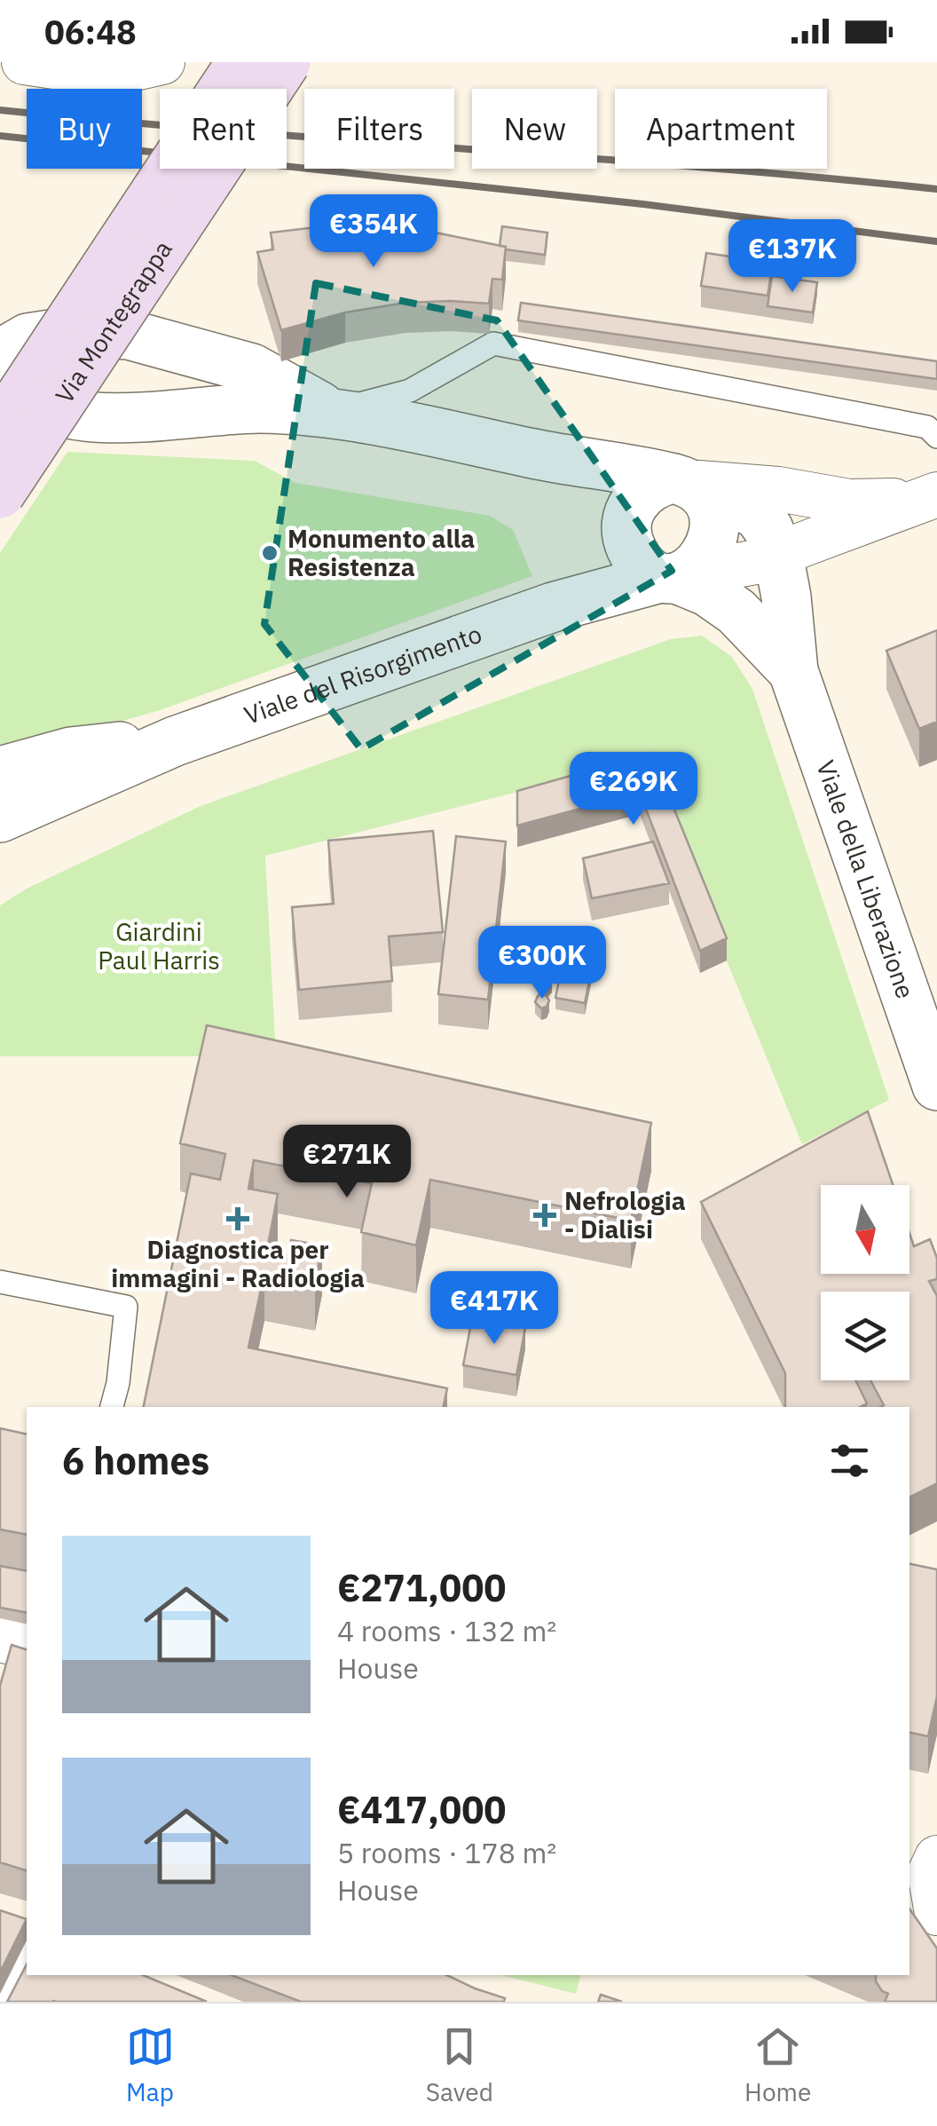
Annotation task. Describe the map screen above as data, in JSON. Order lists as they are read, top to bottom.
{
  "streets": {
    "main road": ["Via Montegrappa"],
    "street": ["Viale del Risorgimento", "Viale della Liberazione"]
  },
  "crossings": [
    ["Viale del Risorgimento", "Viale della Liberazione"]
  ],
  "parks": ["Giardini Paul Harris"],
  "places": {
    "other": ["Monumento alla Resistenza"],
    "health": ["Nefrologia - Dialisi", "Diagnostica per immagini - Radiologia"]
  },
  "north": "bottom",
  "page": {
    "status": "06:48",
    "chip": [
      "Buy",
      "Rent",
      "Filters",
      "New",
      "Apartment"
    ],
    "price": [
      "€354K",
      "€137K",
      "€269K",
      "€300K",
      "€271K",
      "€417K"
    ],
    "heading": "6 homes",
    "list": [
      {
        "name": "€271,000",
        "note": "4 rooms · 132 m² · House"
      },
      {
        "name": "€417,000",
        "note": "5 rooms · 178 m² · House"
      }
    ],
    "tabs": ["Map", "Saved", "Home"]
  }
}
